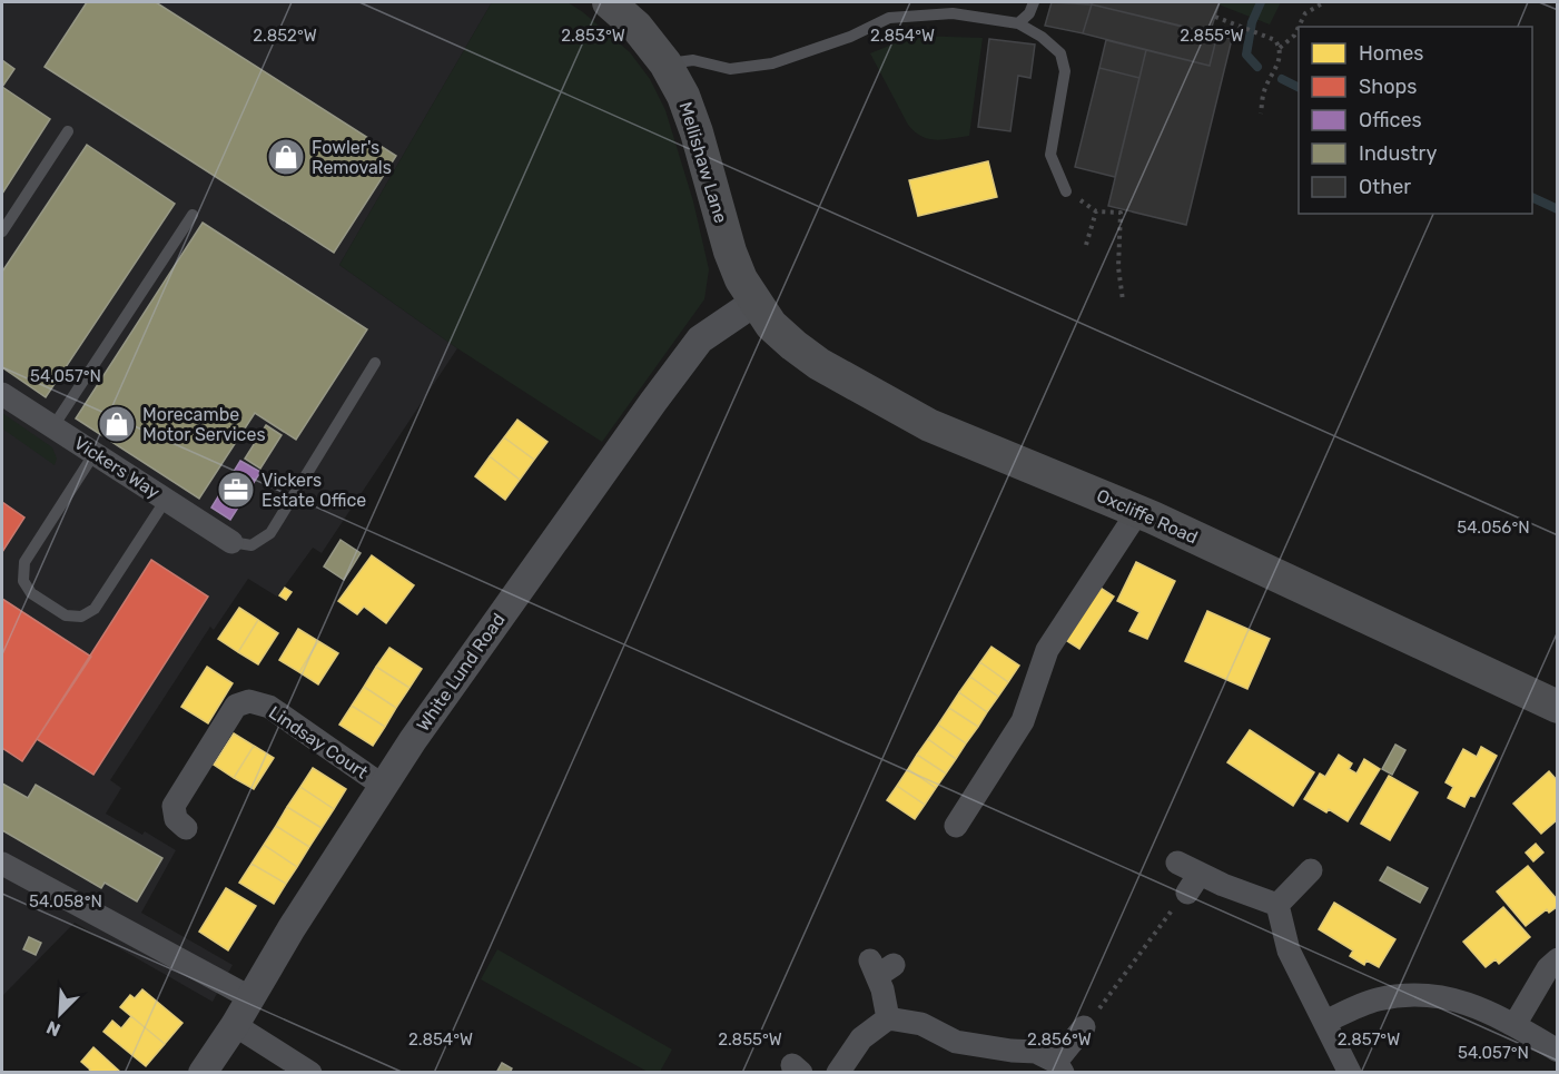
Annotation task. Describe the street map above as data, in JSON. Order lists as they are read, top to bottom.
{
  "streets": {
    "main road": ["Mellishaw Lane", "Oxcliffe Road"],
    "street": ["Vickers Way", "White Lund Road", "Lindsay Court"]
  },
  "crossings": [
    ["Mellishaw Lane", "Oxcliffe Road"],
    ["Mellishaw Lane", "White Lund Road"],
    ["Oxcliffe Road", "White Lund Road"],
    ["White Lund Road", "Lindsay Court"]
  ],
  "places": {
    "shop": ["Fowler's Removals", "Morecambe Motor Services"],
    "office": ["Vickers Estate Office"]
  },
  "legend": [
    "Homes",
    "Shops",
    "Offices",
    "Industry",
    "Other"
  ],
  "north": "bottom left",
  "coordinates": [
    "2.852°W",
    "2.853°W",
    "2.854°W",
    "2.855°W",
    "54.057°N",
    "54.056°N",
    "54.058°N",
    "2.856°W",
    "2.857°W"
  ]
}
